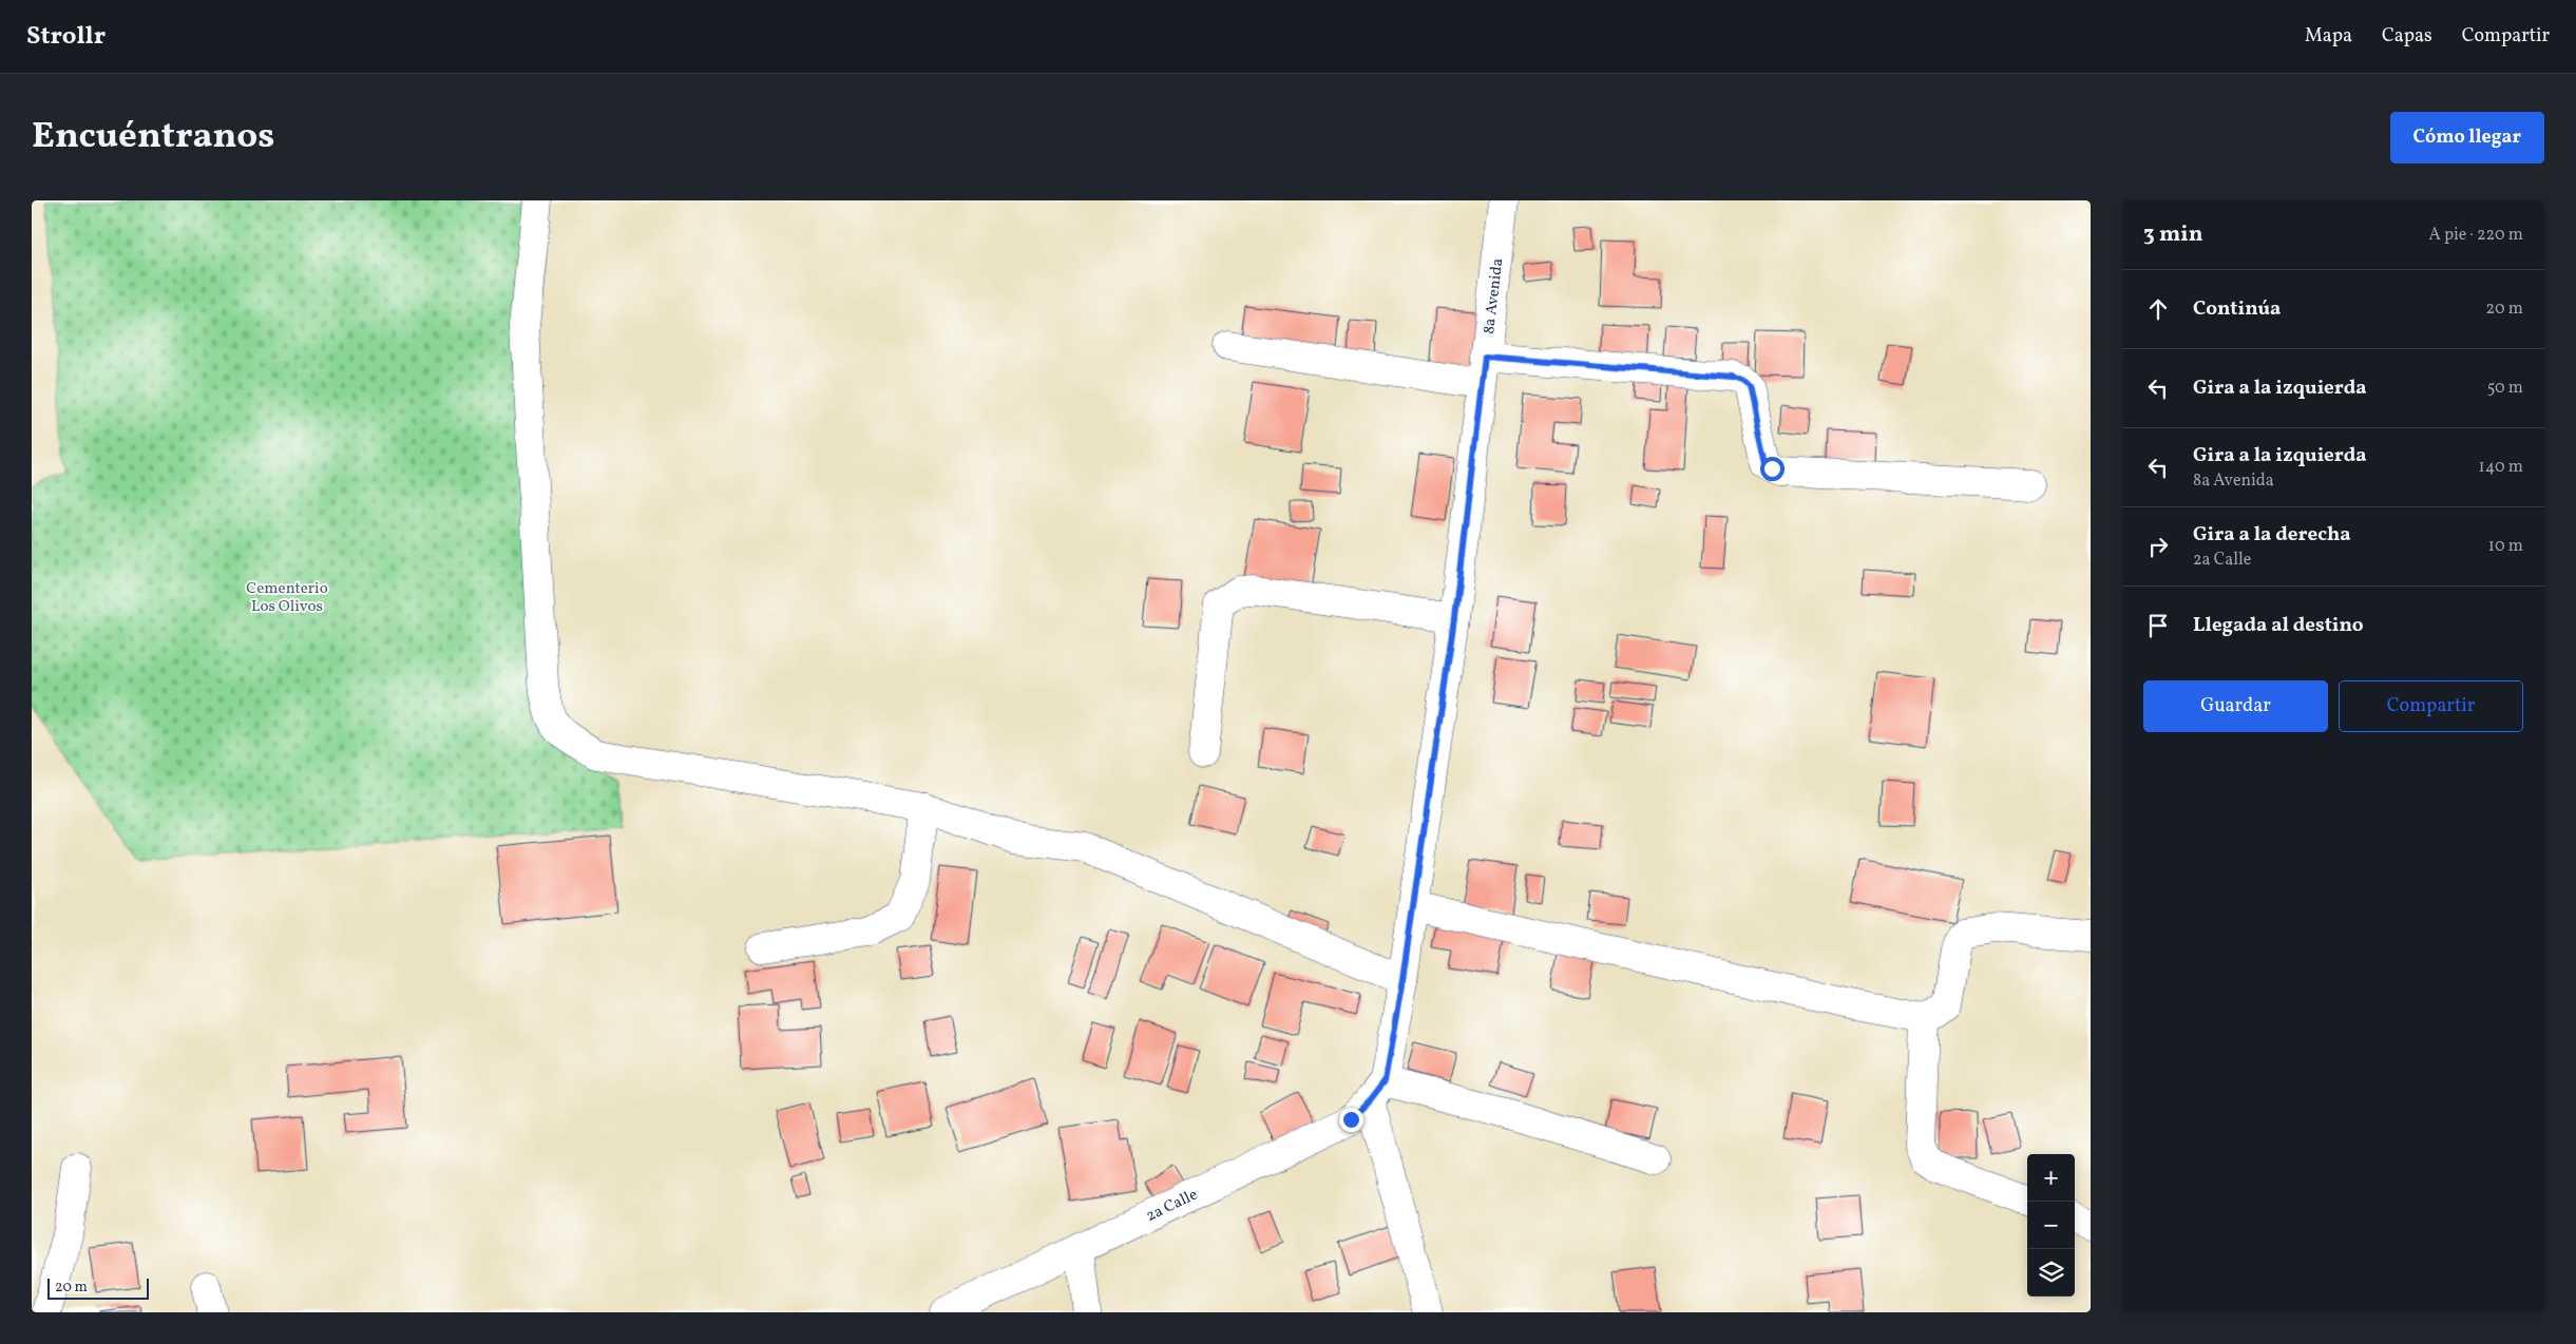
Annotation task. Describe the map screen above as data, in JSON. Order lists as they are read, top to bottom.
{
  "streets": {
    "street": ["8a Avenida", "2a Calle"]
  },
  "crossings": [
    ["8a Avenida", "2a Calle"]
  ],
  "parks": ["Cementerio Los Olivos"],
  "scale_bar": "20 m",
  "page": {
    "header": "Strollr",
    "nav": ["Mapa", "Capas", "Compartir"],
    "title": "Encuéntranos",
    "buttons": [
      "Cómo llegar",
      ["Guardar", "Compartir"]
    ],
    "heading": ["3 min", "A pie · 220 m"],
    "list": [
      ["Continúa", "20 m"],
      ["Gira a la izquierda", "50 m"],
      ["Gira a la izquierda", "8a Avenida", "140 m"],
      ["Gira a la derecha", "2a Calle", "10 m"],
      "Llegada al destino"
    ],
    "map_buttons": ["+", "−"],
    "scale": "20 m"
  }
}
